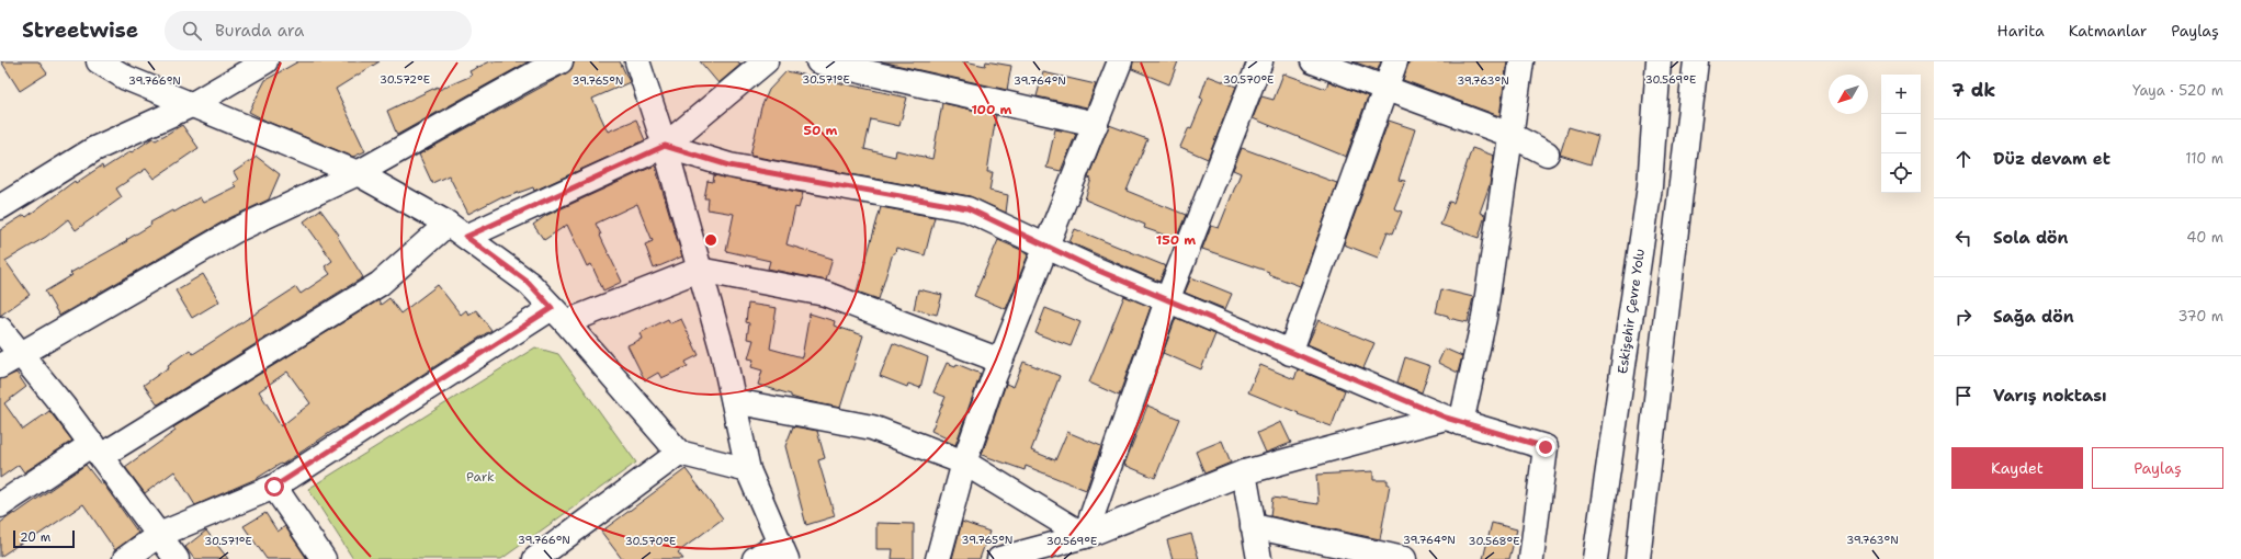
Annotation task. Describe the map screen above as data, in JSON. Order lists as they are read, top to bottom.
{
  "streets": {
    "main road": ["Eskişehir Çevre Yolu"]
  },
  "parks": ["Park"],
  "scale_bar": "20 m",
  "north": "bottom left",
  "page": {
    "header": "Streetwise",
    "search": "Burada ara",
    "nav": ["Harita", "Katmanlar", "Paylaş"],
    "heading": ["7 dk", "Yaya · 520 m"],
    "map_buttons": ["+", "−"],
    "list": [
      ["Düz devam et", "110 m"],
      ["Sola dön", "40 m"],
      ["Sağa dön", "370 m"],
      "Varış noktası"
    ],
    "buttons": ["Kaydet", "Paylaş"],
    "scale": "20 m"
  },
  "coordinates": [
    "30.572°E",
    "30.571°E",
    "30.570°E",
    "30.569°E",
    "39.766°N",
    "39.765°N",
    "39.764°N",
    "39.763°N",
    "30.568°E"
  ],
  "rings": ["100 m", "50 m", "150 m"]
}
